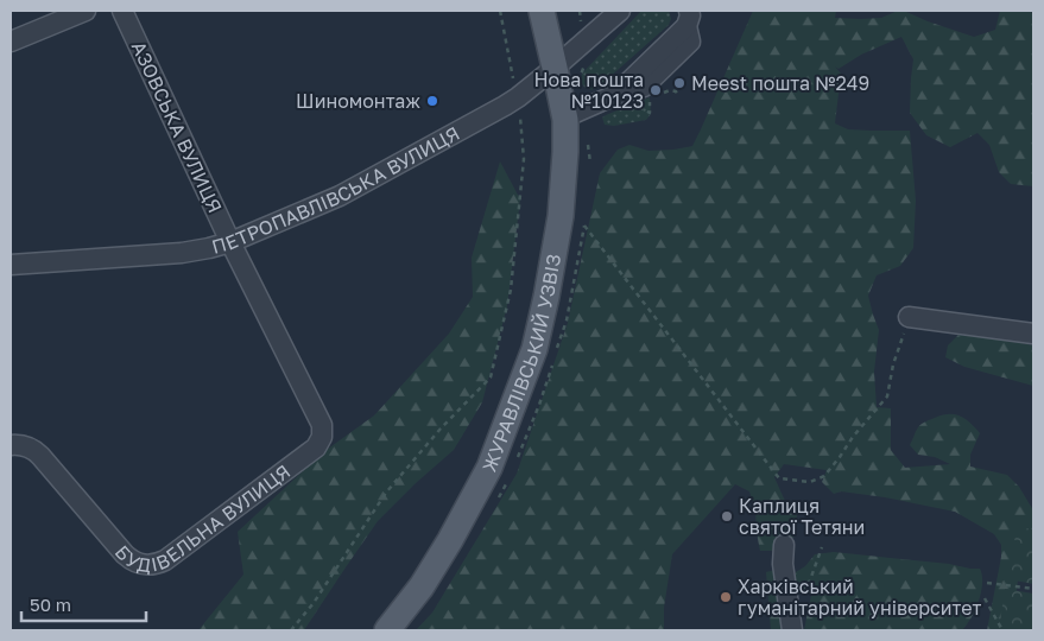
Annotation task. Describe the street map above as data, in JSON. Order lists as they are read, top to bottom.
{
  "streets": {
    "main road": ["ЖУРАВЛІВСЬКИЙ УЗВІЗ"],
    "street": ["АЗОВСЬКА ВУЛИЦЯ", "ПЕТРОПАВЛІВСЬКА ВУЛИЦЯ", "БУДІВЕЛЬНА ВУЛИЦЯ"]
  },
  "crossings": [
    ["АЗОВСЬКА ВУЛИЦЯ", "ПЕТРОПАВЛІВСЬКА ВУЛИЦЯ"],
    ["АЗОВСЬКА ВУЛИЦЯ", "БУДІВЕЛЬНА ВУЛИЦЯ"],
    ["ПЕТРОПАВЛІВСЬКА ВУЛИЦЯ", "ЖУРАВЛІВСЬКИЙ УЗВІЗ"]
  ],
  "places": [
    "Meest пошта №249",
    "Нова пошта №10123",
    "Шиномонтаж",
    "Каплиця святої Тетяни",
    "Харківський гуманітарний університет"
  ],
  "scale_bar": "50 m"
}
